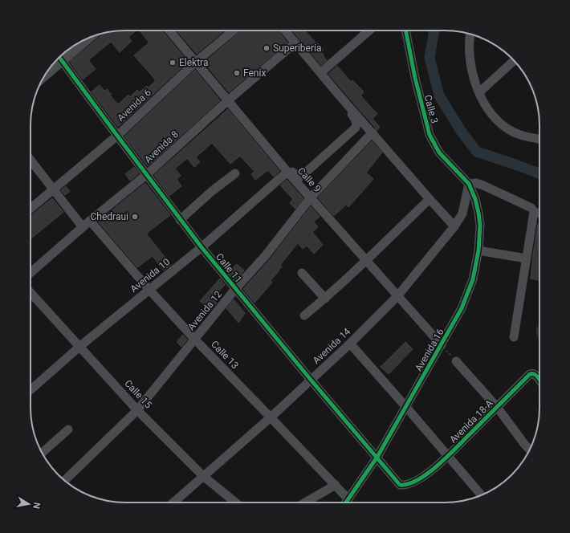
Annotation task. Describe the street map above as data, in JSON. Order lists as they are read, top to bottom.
{
  "streets": {
    "street": [
      "Avenida 6",
      "Calle 3",
      "Avenida 8",
      "Calle 9",
      "Calle 11",
      "Avenida 10",
      "Avenida 12",
      "Avenida 14",
      "Avenida 16",
      "Calle 13",
      "Calle 15",
      "Avenida 18-A"
    ]
  },
  "crossings": [
    ["Avenida 6", "Calle 9"],
    ["Avenida 6", "Calle 11"],
    ["Calle 3", "Avenida 14"],
    ["Calle 3", "Avenida 16"],
    ["Avenida 8", "Calle 9"],
    ["Avenida 8", "Calle 11"],
    ["Avenida 8", "Calle 13"],
    ["Calle 9", "Avenida 10"],
    ["Calle 9", "Avenida 12"],
    ["Calle 9", "Avenida 14"],
    ["Calle 9", "Avenida 16"],
    ["Calle 11", "Avenida 10"],
    ["Calle 11", "Avenida 12"],
    ["Calle 11", "Avenida 14"],
    ["Calle 11", "Avenida 16"],
    ["Calle 11", "Avenida 18-A"],
    ["Avenida 10", "Calle 13"],
    ["Avenida 10", "Calle 15"],
    ["Avenida 12", "Calle 13"],
    ["Avenida 12", "Calle 15"],
    ["Avenida 14", "Avenida 16"],
    ["Avenida 14", "Calle 13"],
    ["Avenida 14", "Calle 15"],
    ["Avenida 16", "Calle 13"]
  ],
  "places": [
    "Superiberia",
    "Elektra",
    "Fenix",
    "Chedraui"
  ],
  "north": "right"
}
